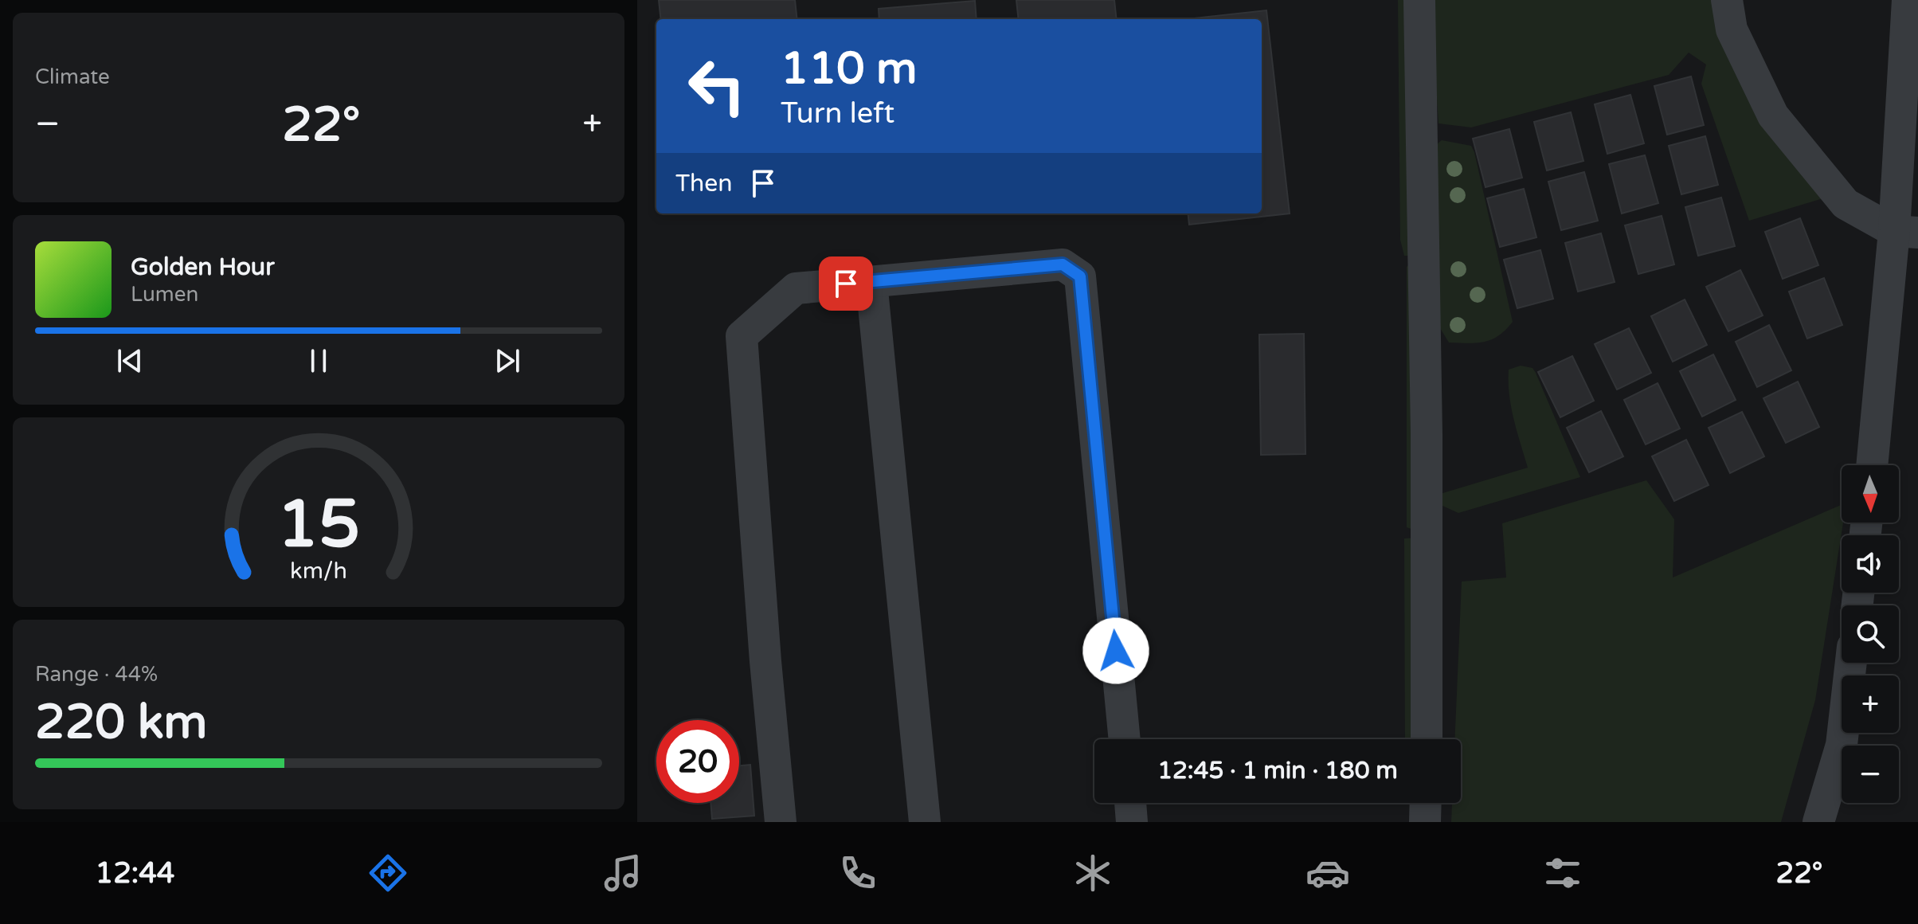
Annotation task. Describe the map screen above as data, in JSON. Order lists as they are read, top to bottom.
{
  "north": "bottom",
  "page": {
    "tile": [
      "Climate",
      ["Range · 44%", "220 km"]
    ],
    "turn": ["110 m", "Turn left"],
    "heat": ["−", "22°", "+"],
    "then": "Then",
    "song": ["Golden Hour", "Lumen"],
    "map_buttons": ["+", "−"],
    "limit": "20",
    "trip": "12:45 · 1 min · 180 m",
    "tabs": ["12:44", "22°"],
    "gauge": ["15", "km/h"]
  }
}
